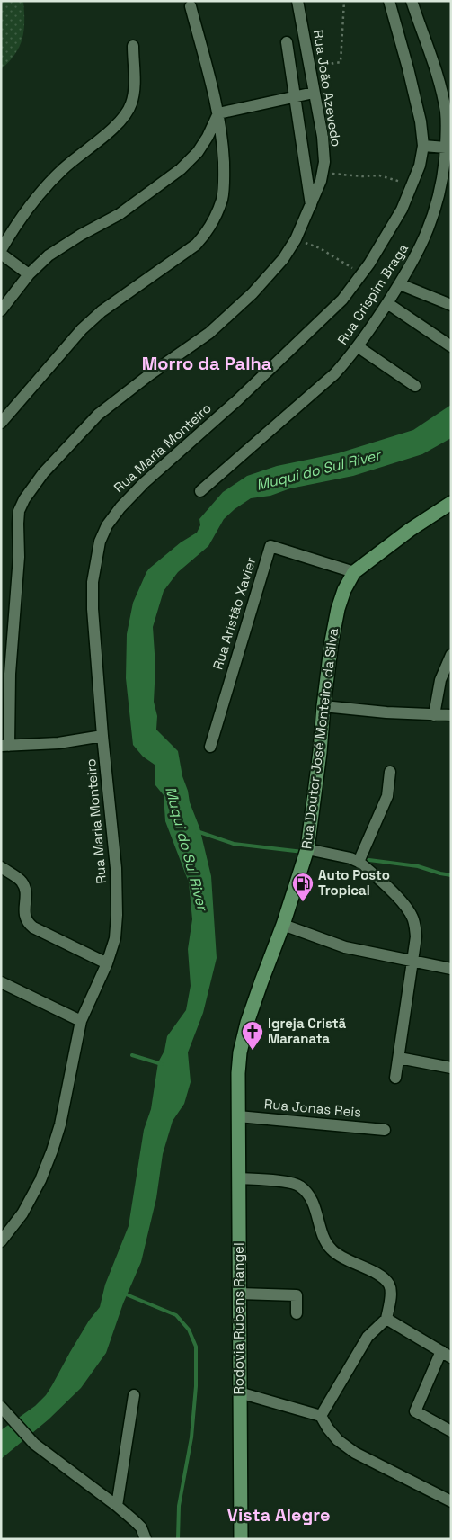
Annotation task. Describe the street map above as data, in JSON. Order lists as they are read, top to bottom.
{
  "streets": {
    "main road": ["Rua Doutor José Monteiro da Silva", "Rodovia Rubens Rangel"],
    "street": [
      "Rua João Azevedo",
      "Rua Crispim Braga",
      "Rua Maria Monteiro",
      "Rua Aristão Xavier",
      "Rua Jonas Reis"
    ]
  },
  "crossings": [
    ["Rua Aristão Xavier", "Rua Doutor José Monteiro da Silva"],
    ["Rua Doutor José Monteiro da Silva", "Rodovia Rubens Rangel"],
    ["Rua Jonas Reis", "Rodovia Rubens Rangel"]
  ],
  "districts": ["Morro da Palha", "Vista Alegre"],
  "water": ["Muqui do Sul River"],
  "places": {
    "fuel station": ["Auto Posto Tropical"],
    "church": ["Igreja Cristã Maranata"]
  }
}
